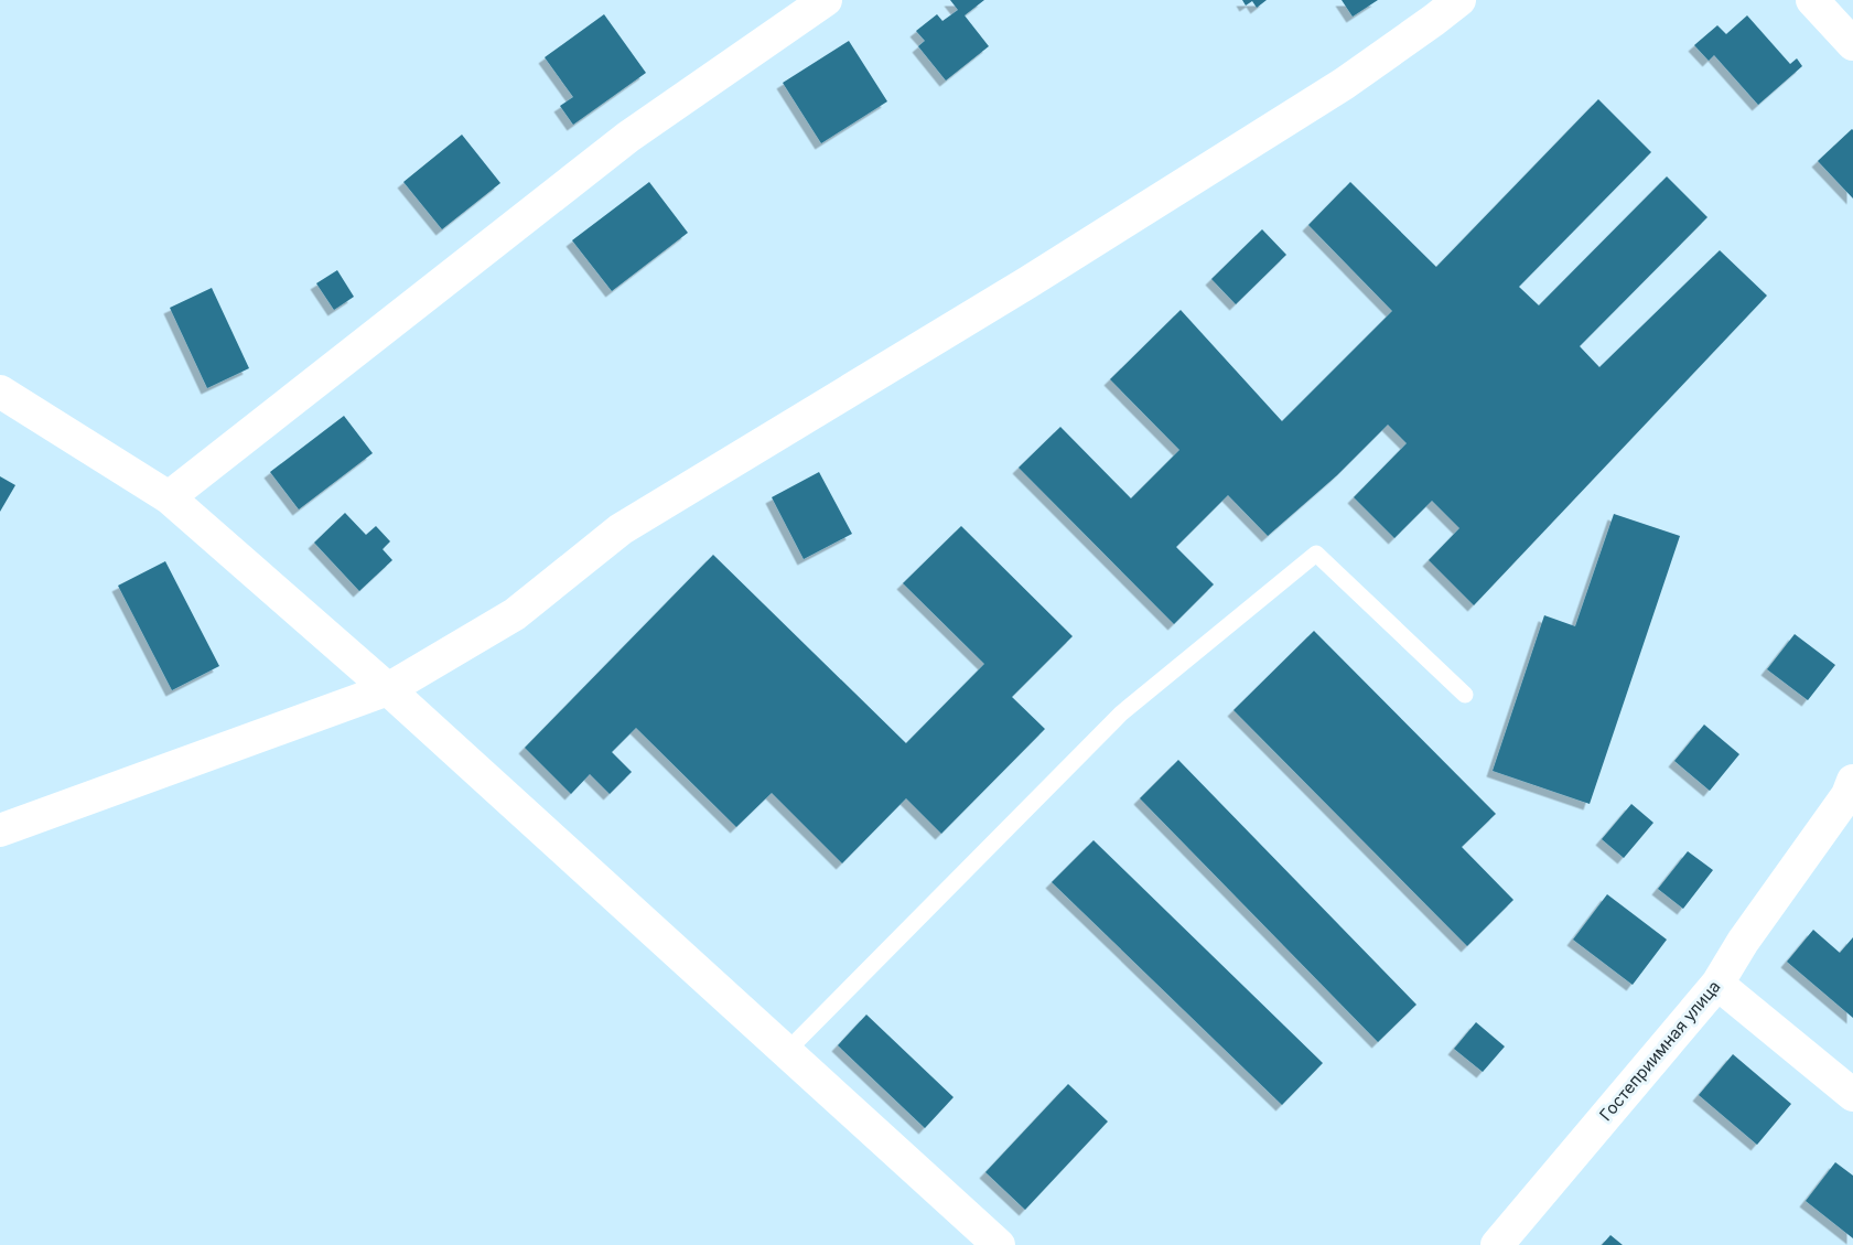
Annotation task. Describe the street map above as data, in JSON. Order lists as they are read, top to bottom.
{
  "streets": {
    "street": ["Гостеприимная улица"]
  }
}
